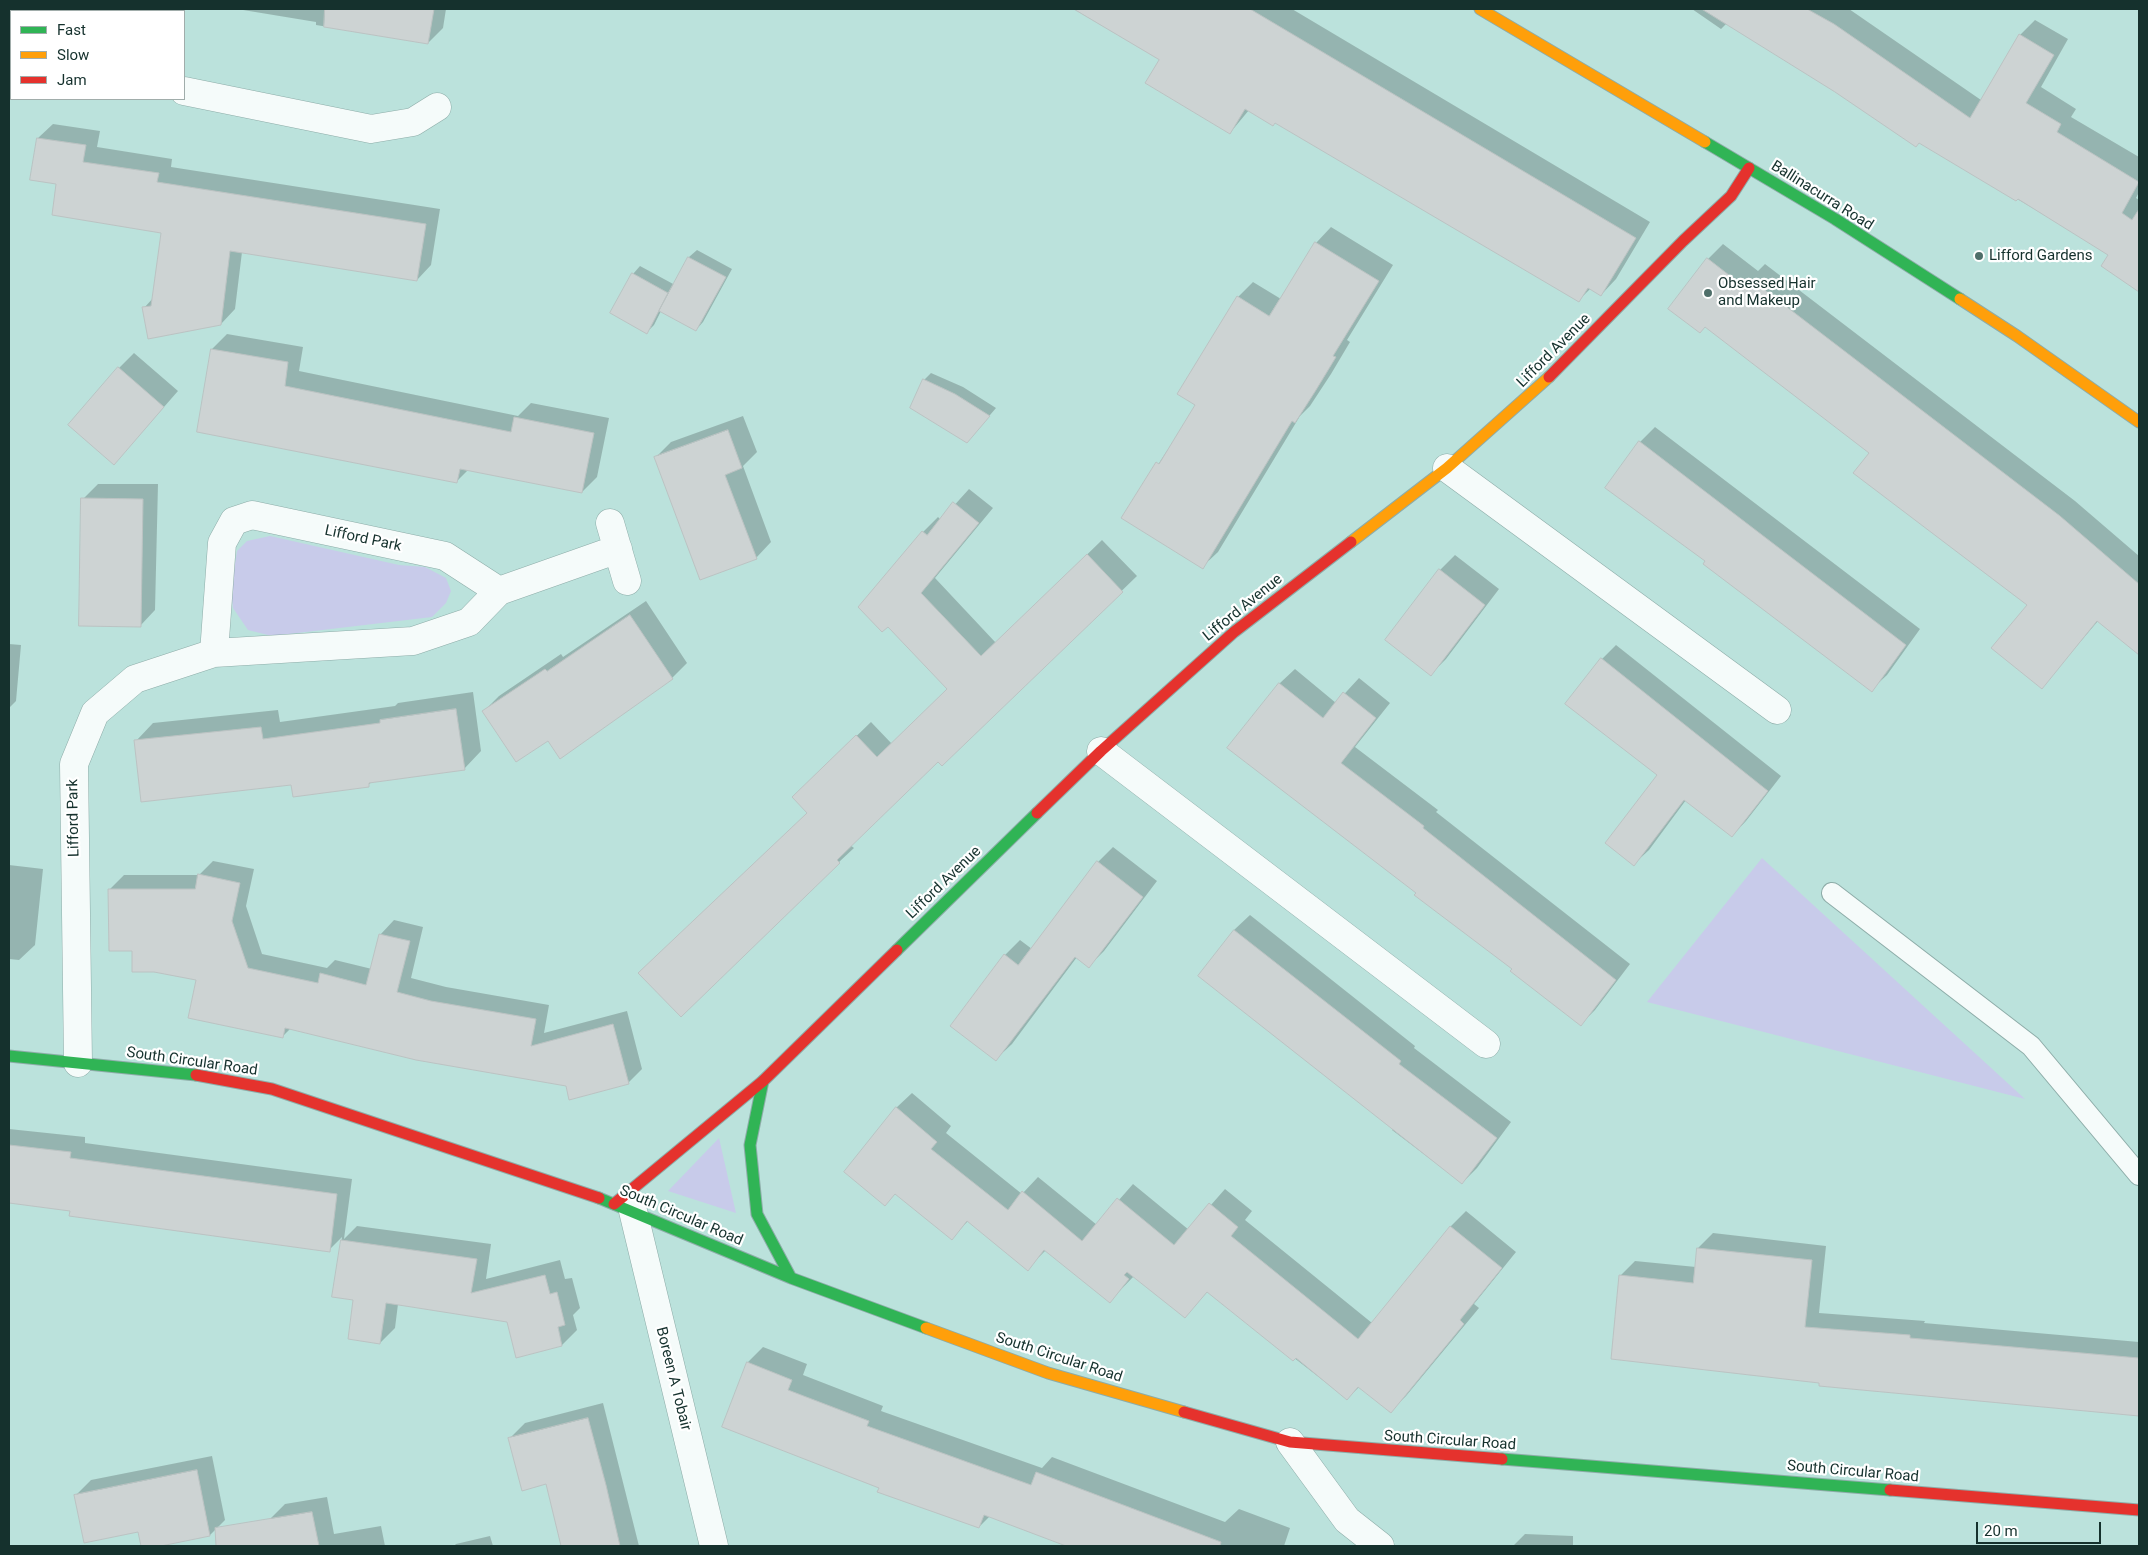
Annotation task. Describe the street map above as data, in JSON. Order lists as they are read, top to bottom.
{
  "streets": {
    "street": [
      "Ballinacurra Road",
      "Lifford Avenue",
      "Lifford Park",
      "South Circular Road",
      "Boreen A Tobair"
    ]
  },
  "crossings": [
    ["Ballinacurra Road", "Lifford Avenue"],
    ["Lifford Avenue", "South Circular Road"],
    ["Lifford Avenue", "Boreen A Tobair"],
    ["Lifford Park", "South Circular Road"],
    ["South Circular Road", "Boreen A Tobair"]
  ],
  "places": ["Lifford Gardens", "Obsessed Hair and Makeup"],
  "legend": ["Fast", "Slow", "Jam"],
  "scale_bar": "20 m"
}
